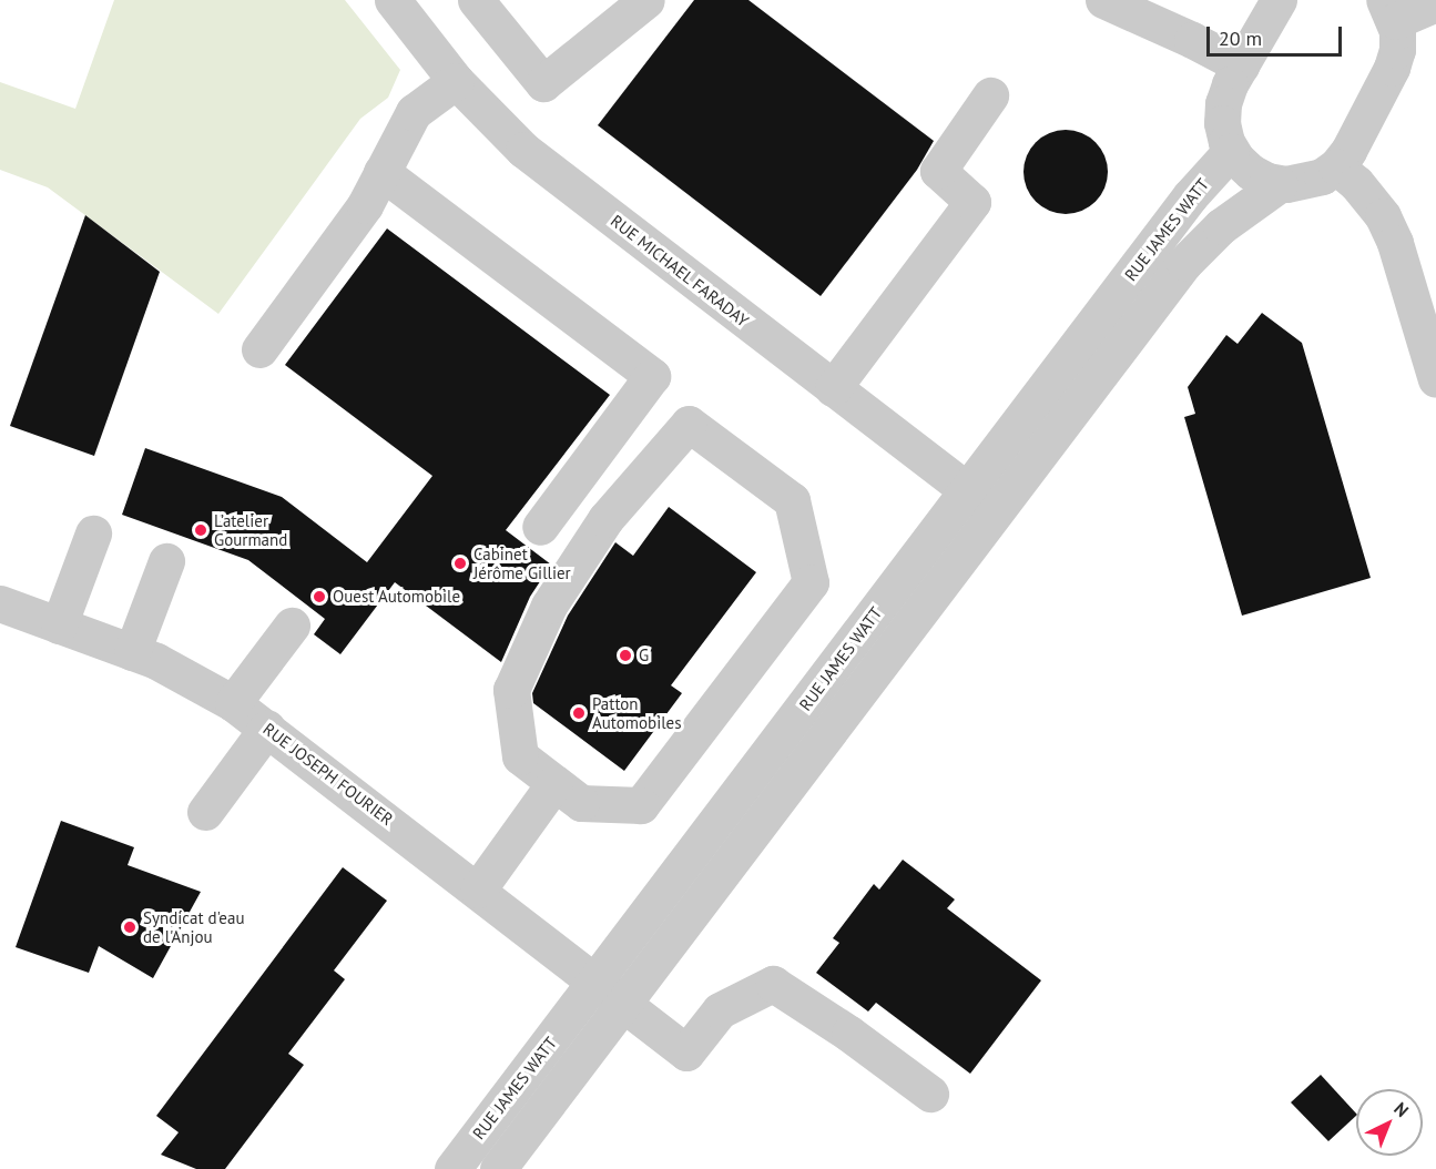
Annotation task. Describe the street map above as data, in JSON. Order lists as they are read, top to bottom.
{
  "streets": {
    "street": ["RUE JAMES WATT", "RUE MICHAEL FARADAY", "RUE JOSEPH FOURIER"]
  },
  "crossings": [
    ["RUE JAMES WATT", "RUE MICHAEL FARADAY"],
    ["RUE JAMES WATT", "RUE JOSEPH FOURIER"]
  ],
  "places": [
    "L’atelier Gourmand",
    "Cabinet Jérôme Gillier",
    "Ouest Automobile",
    "G",
    "Patton Automobiles",
    "Syndicat d'eau de l'Anjou"
  ],
  "scale_bar": "20 m",
  "north": "top right"
}
